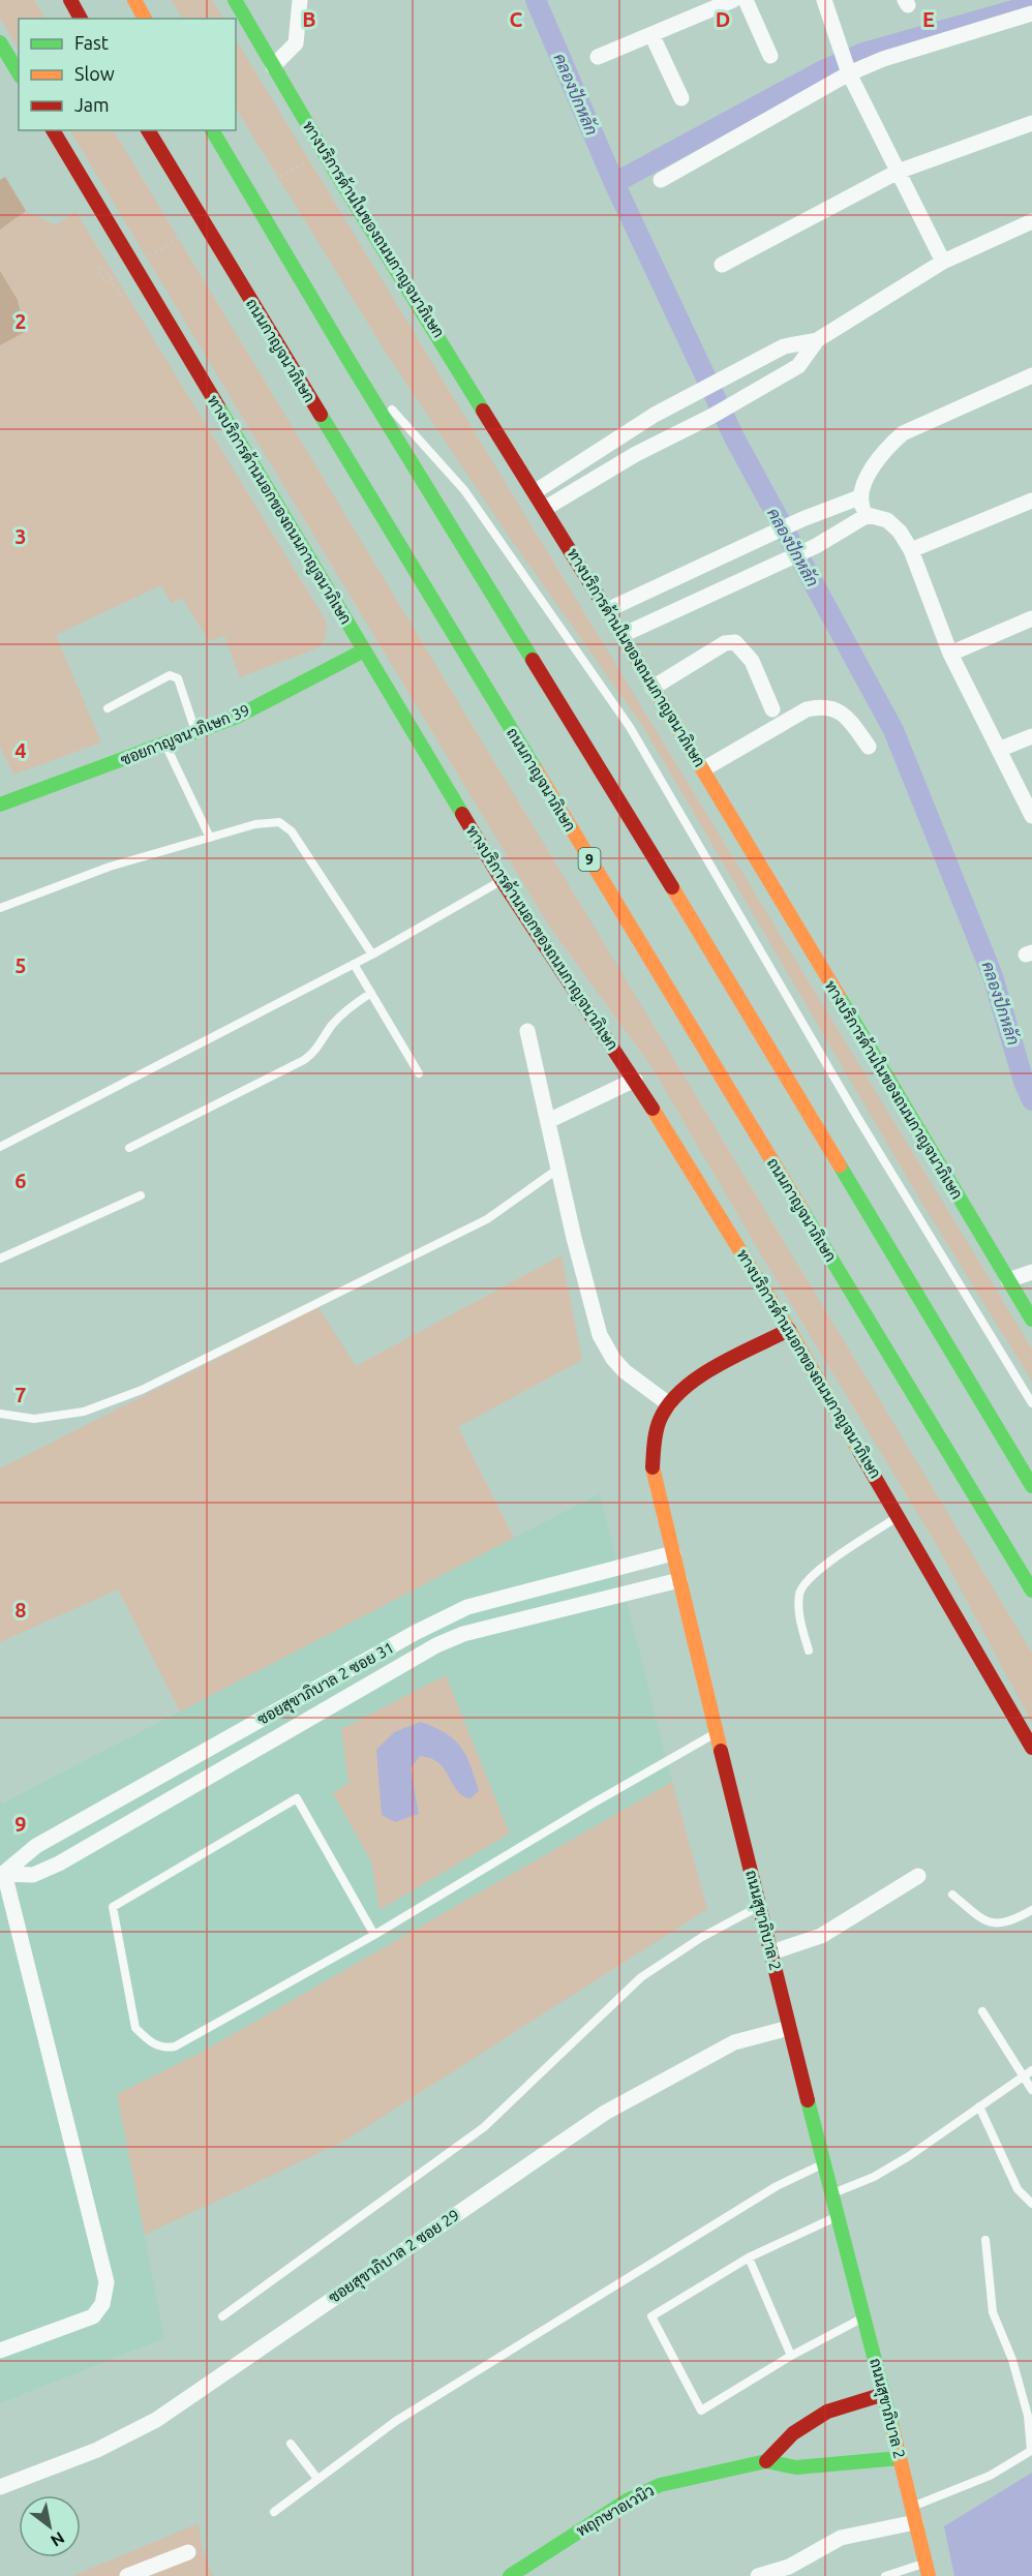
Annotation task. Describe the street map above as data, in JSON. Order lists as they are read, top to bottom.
{
  "streets": {
    "main road": [
      "ทางบริการด้านในของถนนกาญจนาภิเษก",
      "ถนนกาญจนาภิเษก",
      "ทางบริการด้านนอกของถนนกาญจนาภิเษก",
      "ซอยกาญจนาภิเษก 39",
      "9",
      "ถนนสุขาภิบาล 2",
      "พฤกษาอเวนิว"
    ],
    "street": ["ซอยสุขาภิบาล 2 ซอย 31", "ซอยสุขาภิบาล 2 ซอย 29"]
  },
  "crossings": [
    ["ทางบริการด้านนอกของถนนกาญจนาภิเษก", "ซอยกาญจนาภิเษก 39"],
    ["ทางบริการด้านนอกของถนนกาญจนาภิเษก", "ถนนสุขาภิบาล 2"],
    ["ซอยสุขาภิบาล 2 ซอย 31", "ถนนสุขาภิบาล 2"],
    ["ถนนสุขาภิบาล 2", "ซอยสุขาภิบาล 2 ซอย 29"],
    ["ถนนสุขาภิบาล 2", "พฤกษาอเวนิว"]
  ],
  "water": ["คลองปักหลัก"],
  "legend": ["Fast", "Slow", "Jam"],
  "north": "bottom right",
  "grid": {
    "columns": [
      "B",
      "C",
      "D",
      "E"
    ],
    "rows": [
      "2",
      "3",
      "4",
      "5",
      "6",
      "7",
      "8",
      "9"
    ]
  }
}
